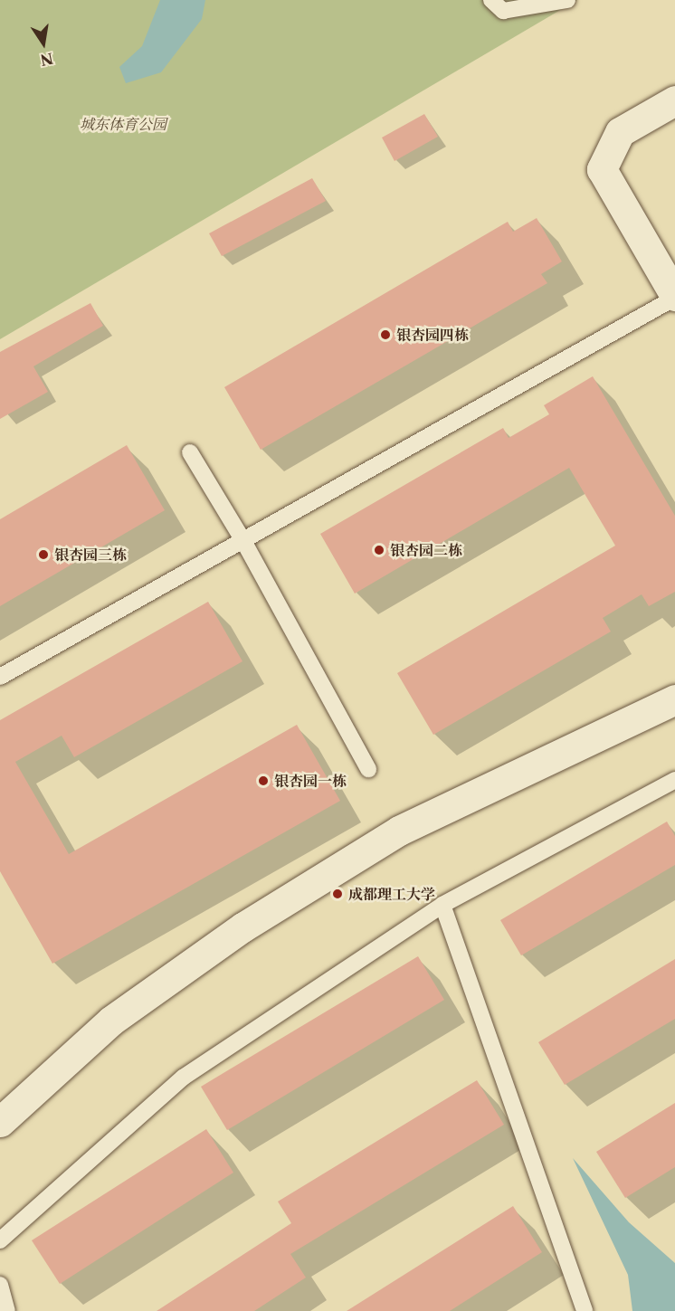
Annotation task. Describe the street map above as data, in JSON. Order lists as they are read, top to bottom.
{
  "parks": ["城东体育公园"],
  "places": [
    "银杏园四栋",
    "银杏园二栋",
    "银杏园三栋",
    "银杏园一栋",
    "成都理工大学"
  ],
  "north": "bottom"
}
